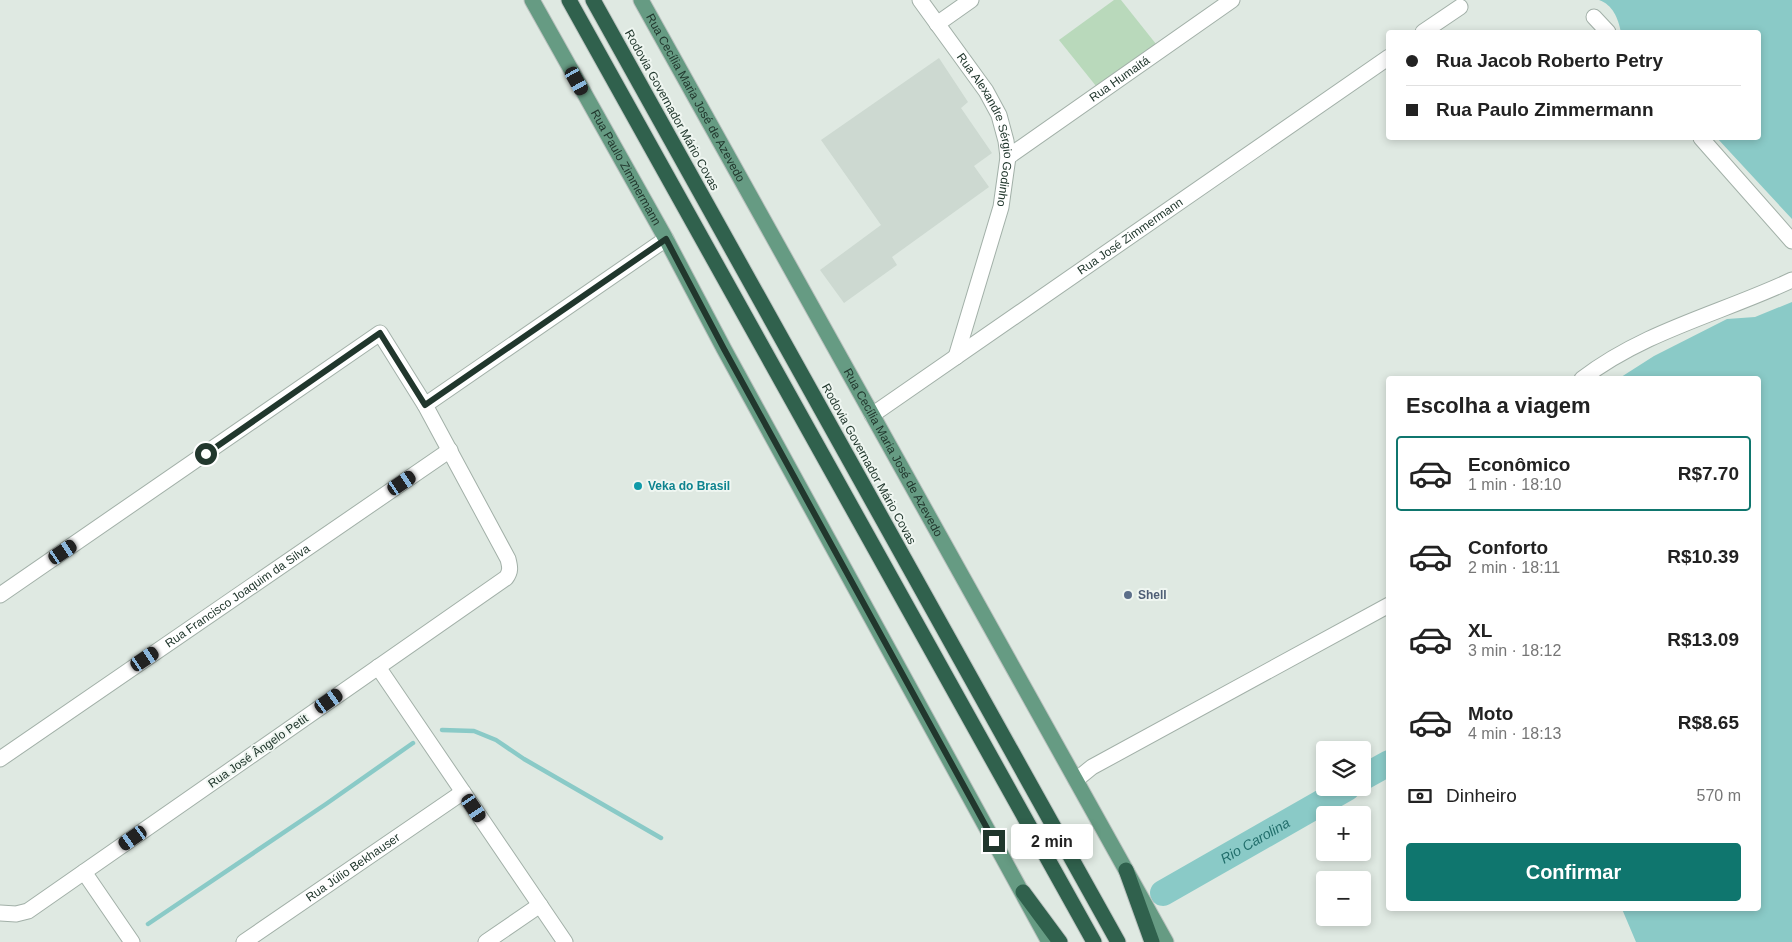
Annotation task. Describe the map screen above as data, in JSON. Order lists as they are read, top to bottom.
{
  "streets": {
    "highway": ["Rodovia Governador Mário Covas"],
    "main road": ["Rua Cecília Maria José de Azevedo", "Rua Paulo Zimmermann"],
    "street": [
      "Rua Humaitá",
      "Rua Alexandre Sérgio Godinho",
      "Rua José Zimmermann",
      "Rua Francisco Joaquim da Silva",
      "Rua José Ângelo Petit",
      "Rua Júlio Bekhauser"
    ]
  },
  "crossings": [
    ["Rua Humaitá", "Rua Alexandre Sérgio Godinho"],
    ["Rua Cecília Maria José de Azevedo", "Rua José Zimmermann"],
    ["Rua Alexandre Sérgio Godinho", "Rua José Zimmermann"],
    ["Rua Francisco Joaquim da Silva", "Rua José Ângelo Petit"]
  ],
  "water": ["Rio Carolina"],
  "places": ["Veka do Brasil", "Shell"],
  "page": {
    "banner": ["Rua Jacob Roberto Petry", "Rua Paulo Zimmermann"],
    "heading": "Escolha a viagem",
    "list": [
      {
        "name": "Econômico",
        "note": "1 min · 18:10",
        "value": "R$7.70"
      },
      {
        "name": "Conforto",
        "note": "2 min · 18:11",
        "value": "R$10.39"
      },
      {
        "name": "XL",
        "note": "3 min · 18:12",
        "value": "R$13.09"
      },
      {
        "name": "Moto",
        "note": "4 min · 18:13",
        "value": "R$8.65"
      }
    ],
    "map_buttons": ["+", "−"],
    "pay": ["Dinheiro", "570 m"],
    "bubble": "2 min",
    "buttons": "Confirmar"
  }
}
